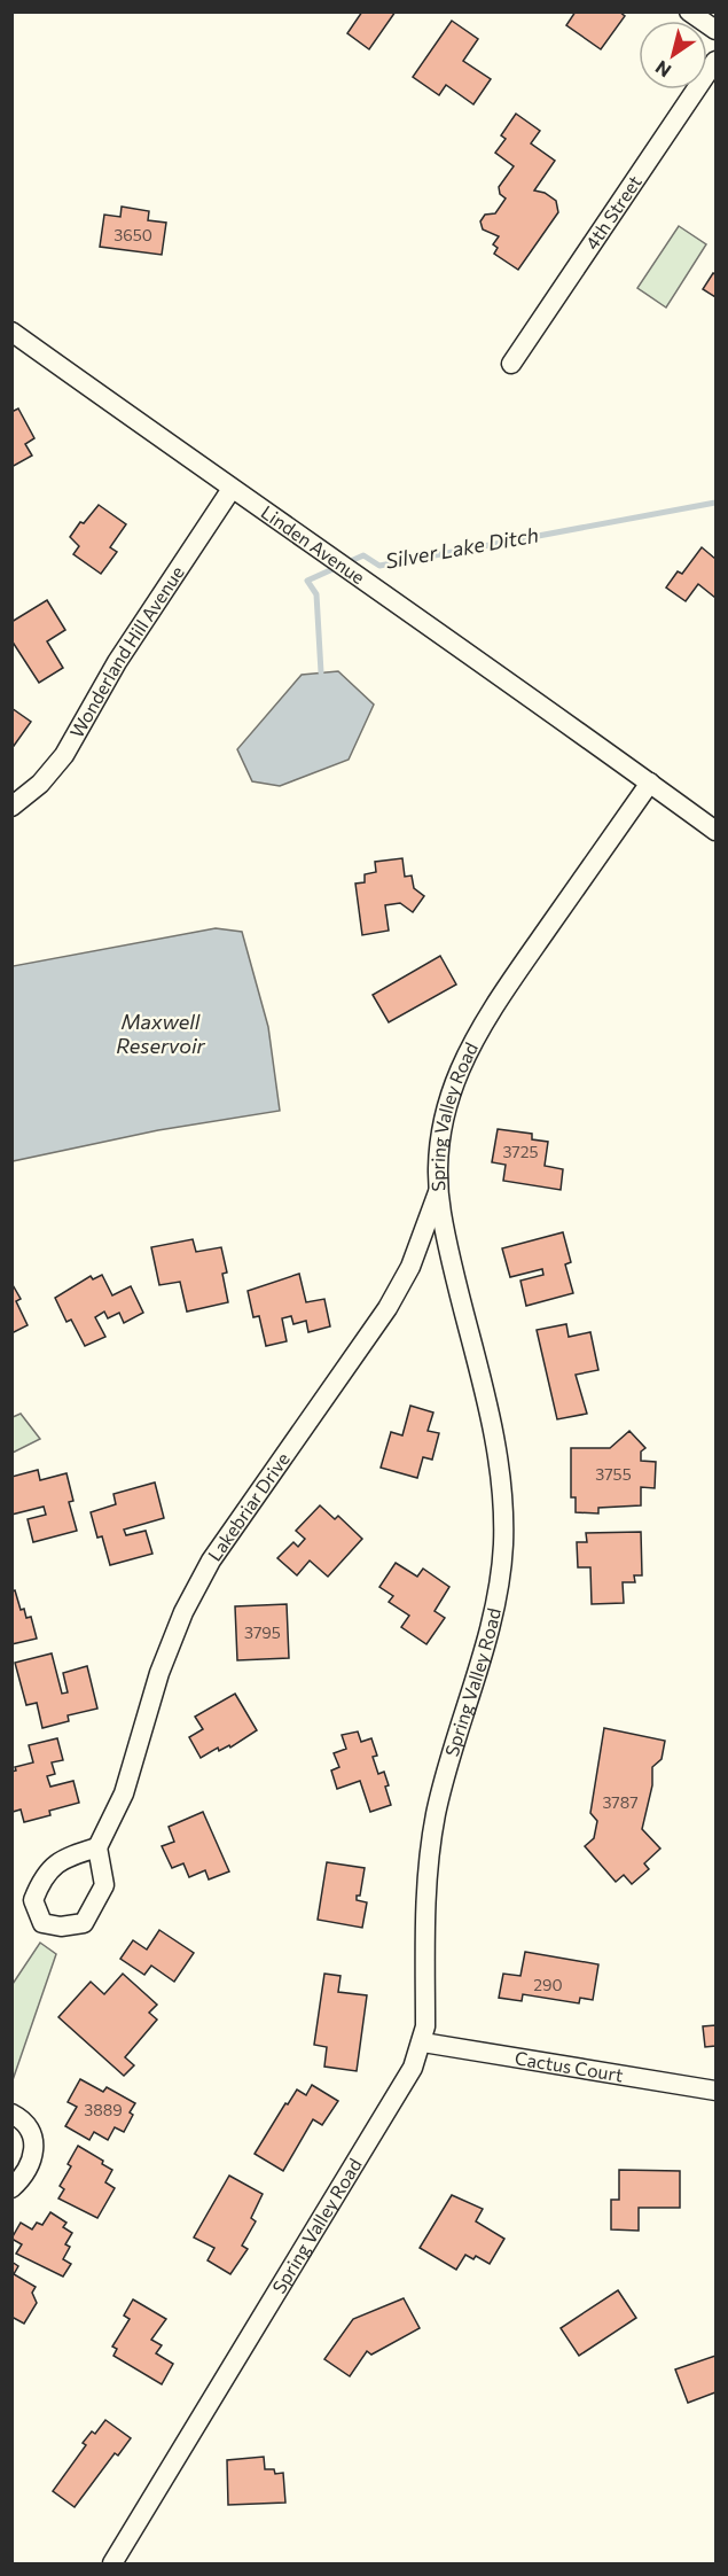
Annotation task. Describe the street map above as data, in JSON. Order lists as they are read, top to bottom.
{
  "streets": {
    "street": [
      "4th Street",
      "Linden Avenue",
      "Wonderland Hill Avenue",
      "Spring Valley Road",
      "Lakebriar Drive",
      "Cactus Court"
    ]
  },
  "crossings": [
    ["Linden Avenue", "Wonderland Hill Avenue"],
    ["Linden Avenue", "Spring Valley Road"],
    ["Spring Valley Road", "Lakebriar Drive"],
    ["Spring Valley Road", "Cactus Court"]
  ],
  "water": ["Silver Lake Ditch", "Maxwell Reservoir"],
  "house_numbers": [
    "3650",
    "3725",
    "3755",
    "3795",
    "3787",
    "290",
    "3889"
  ],
  "north": "bottom left"
}
